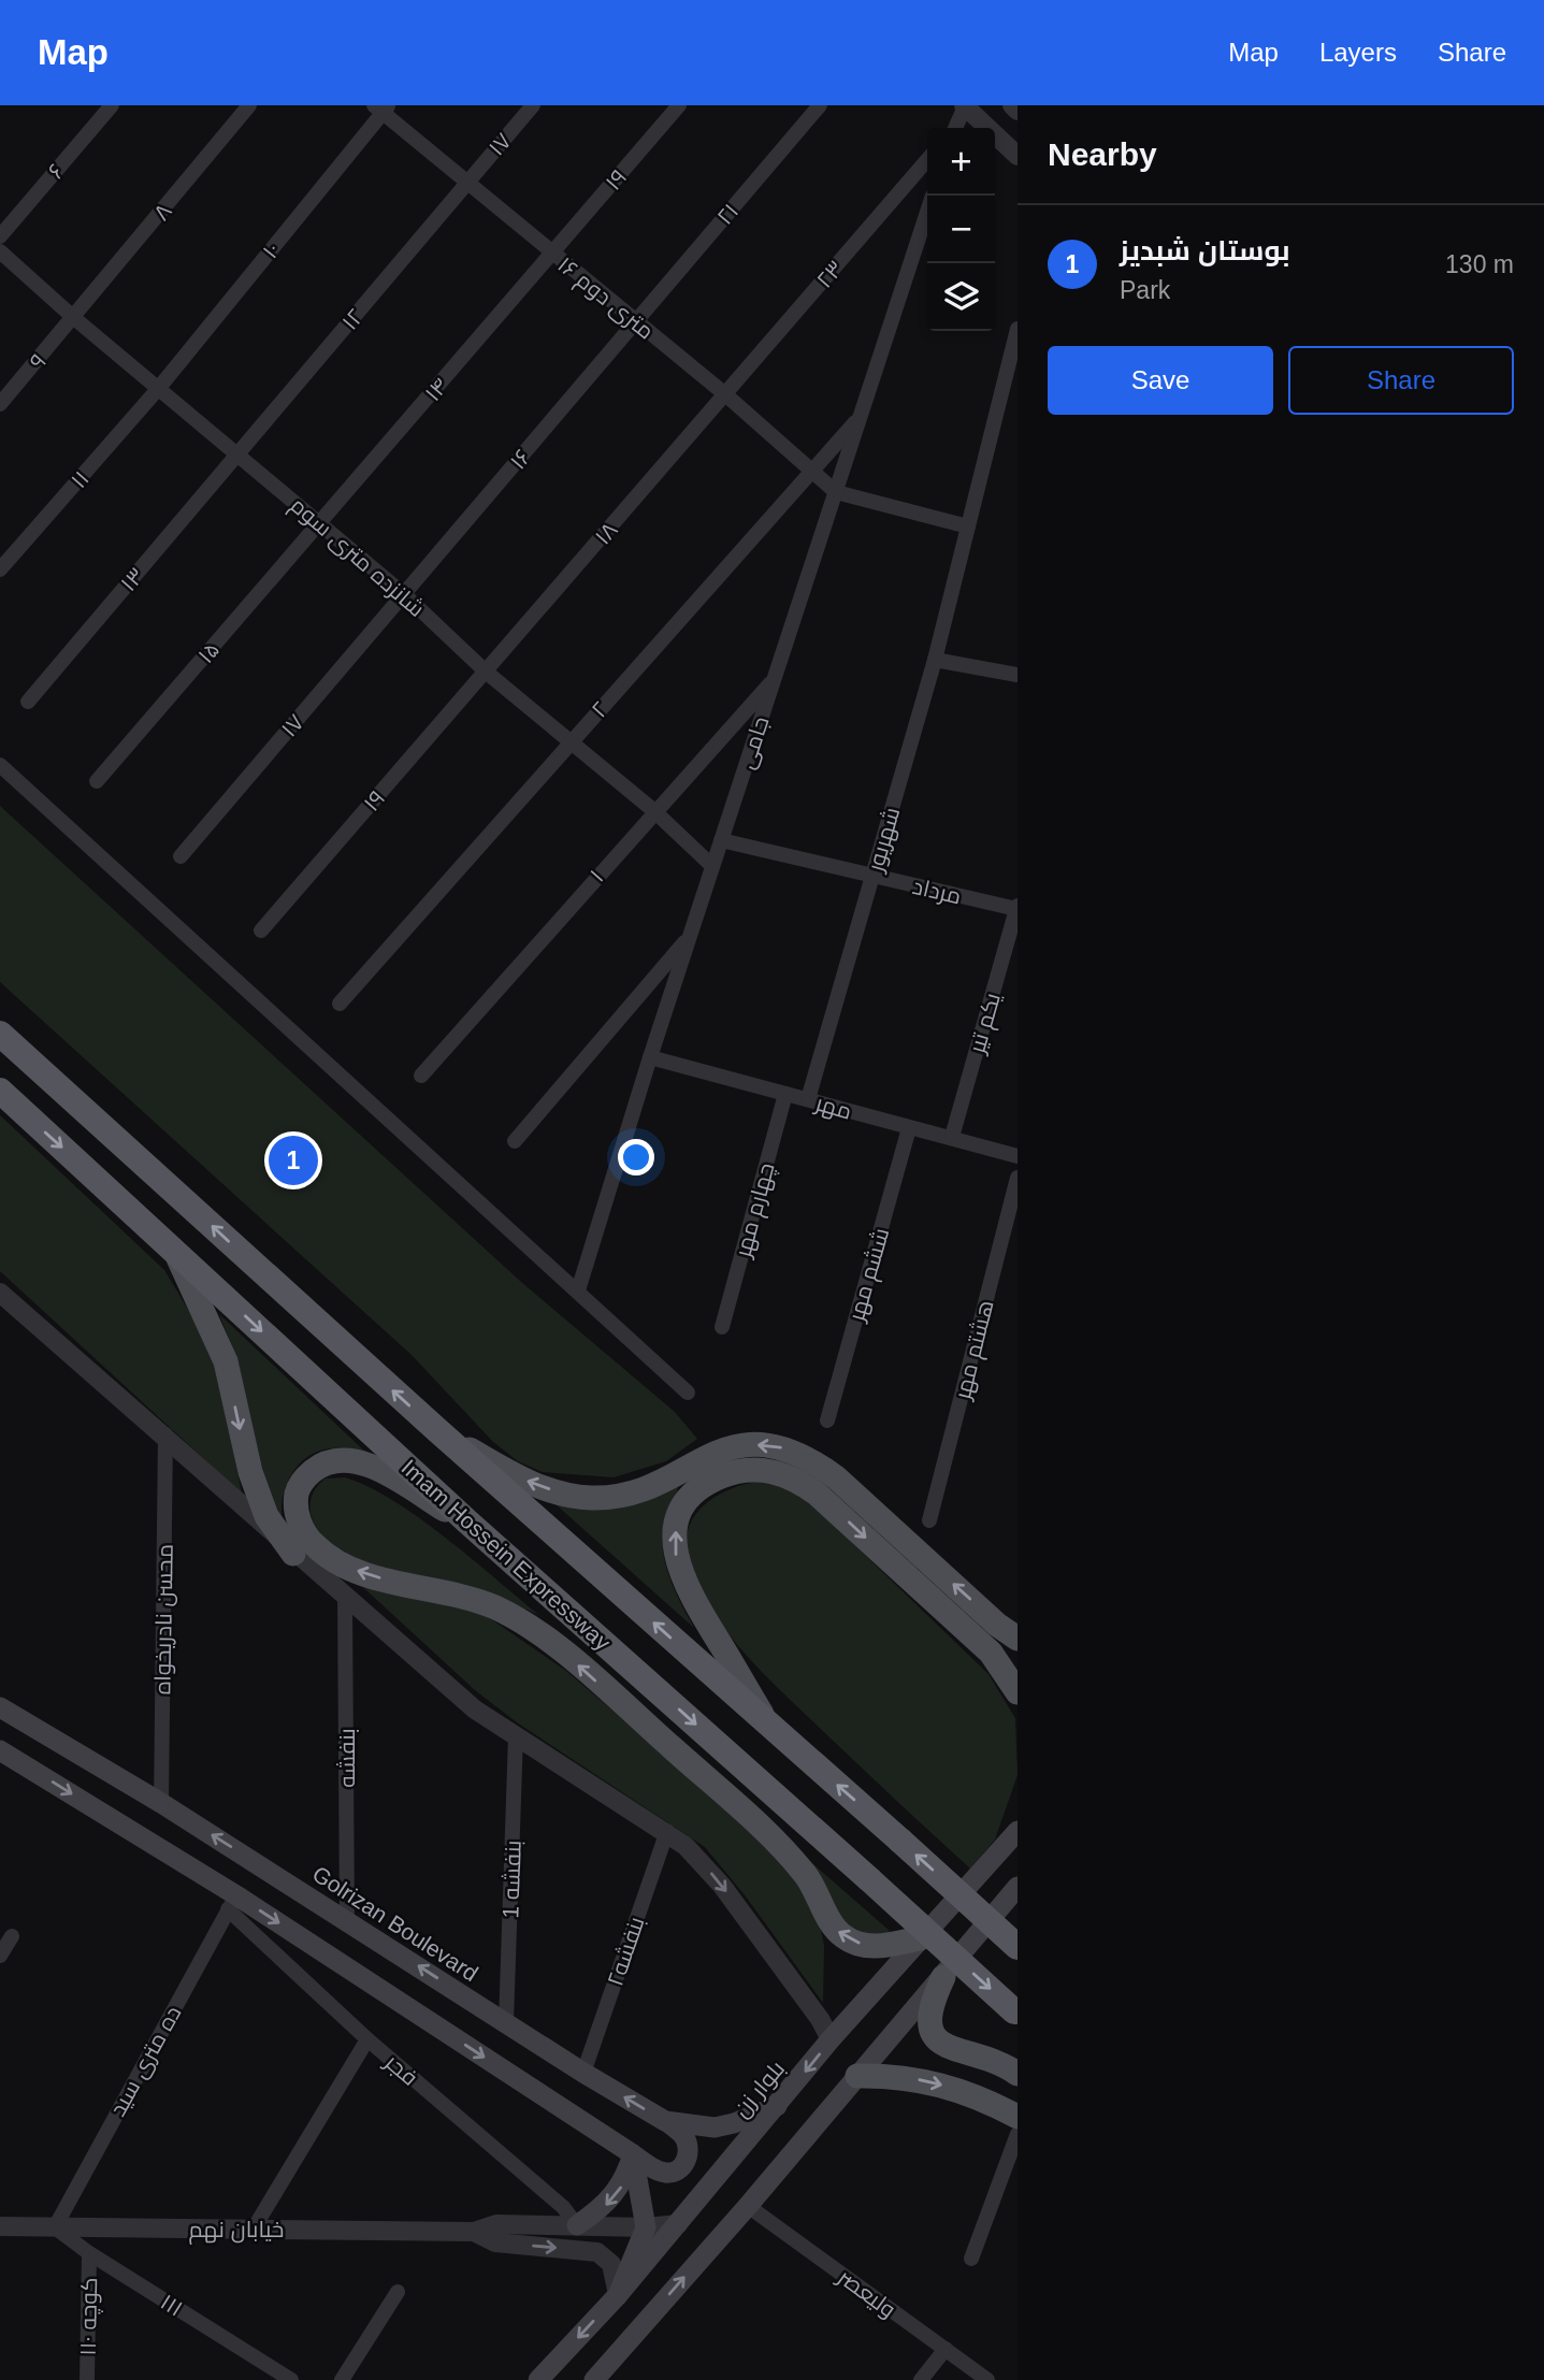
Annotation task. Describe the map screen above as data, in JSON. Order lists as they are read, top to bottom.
{
  "streets": {
    "highway": ["Imam Hossein Expressway"],
    "main road": ["Golrizan Boulevard", "بلوار زن"],
    "street": [
      "۱۷",
      "۶",
      "۱۹",
      "۸",
      "۲۱",
      "۱۰",
      "۲۳",
      "۱۶ متری دوم",
      "۱۲",
      "۹",
      "۱۴",
      "۱۶",
      "۱۱",
      "۱۸",
      "شانزده متری سوم",
      "۱۳",
      "۱۵",
      "۲",
      "جامی",
      "شهریور",
      "۱",
      "مرداد",
      "یکم تیر",
      "مهر",
      "چهارم مهر",
      "ششم مهر",
      "هشتم مهر",
      "محسن نادریخواه",
      "بنفشه",
      "بنفشه 1",
      "بنفشه۲",
      "ده متری سید",
      "فجر",
      "خیابان نهم",
      "ولیعصر",
      "۱۱۱",
      "کوچه ۱۱۰"
    ]
  },
  "crossings": [
    ["۱۷", "۱۶ متری دوم"],
    ["۱۷", "۱۲"],
    ["۱۷", "۱۶"],
    ["۱۷", "شانزده متری سوم"],
    ["۱۹", "۱۶ متری دوم"],
    ["۱۹", "۱۴"],
    ["۱۹", "۱۸"],
    ["۱۹", "شانزده متری سوم"],
    ["۸", "۹"],
    ["۸", "شانزده متری سوم"],
    ["۲۱", "۱۶ متری دوم"],
    ["۲۱", "۱۶"],
    ["۱۰", "۱۶ متری دوم"],
    ["۱۰", "۱۱"],
    ["۱۰", "شانزده متری سوم"],
    ["۲۳", "۱۶ متری دوم"],
    ["۲۳", "۱۸"],
    ["۱۶ متری دوم", "۱۲"],
    ["۱۶ متری دوم", "۱۴"],
    ["۱۶ متری دوم", "۱۶"],
    ["۱۶ متری دوم", "۱۸"],
    ["۱۶ متری دوم", "۲"],
    ["۱۶ متری دوم", "جامی"],
    ["۱۲", "شانزده متری سوم"],
    ["۱۲", "۱۳"],
    ["۹", "شانزده متری سوم"],
    ["۱۴", "شانزده متری سوم"],
    ["۱۴", "۱۵"],
    ["۱۶", "شانزده متری سوم"],
    ["۱۱", "شانزده متری سوم"],
    ["۱۸", "شانزده متری سوم"],
    ["شانزده متری سوم", "۱۳"],
    ["شانزده متری سوم", "۱۵"],
    ["شانزده متری سوم", "۲"],
    ["شانزده متری سوم", "جامی"],
    ["شانزده متری سوم", "۱"],
    ["۲", "جامی"],
    ["جامی", "۱"],
    ["جامی", "مرداد"],
    ["جامی", "مهر"],
    ["شهریور", "مرداد"],
    ["شهریور", "مهر"],
    ["مرداد", "یکم تیر"],
    ["یکم تیر", "مهر"],
    ["مهر", "چهارم مهر"],
    ["مهر", "ششم مهر"],
    ["محسن نادریخواه", "Golrizan Boulevard"],
    ["بنفشه", "Golrizan Boulevard"],
    ["بنفشه 1", "Golrizan Boulevard"],
    ["Golrizan Boulevard", "بنفشه۲"],
    ["Golrizan Boulevard", "بلوار زن"],
    ["ده متری سید", "فجر"],
    ["ده متری سید", "خیابان نهم"],
    ["ده متری سید", "۱۱۱"],
    ["فجر", "خیابان نهم"],
    ["بلوار زن", "خیابان نهم"],
    ["خیابان نهم", "۱۱۱"],
    ["۱۱۱", "کوچه ۱۱۰"]
  ],
  "page": {
    "header": "Map",
    "nav": ["Map", "Layers", "Share"],
    "heading": "Nearby",
    "map_buttons": ["+", "−"],
    "list": [
      {
        "mark": "1",
        "name": "بوستان شبدیز",
        "note": "Park",
        "value": "130 m"
      }
    ],
    "buttons": ["Save", "Share"],
    "pins": "1"
  }
}
